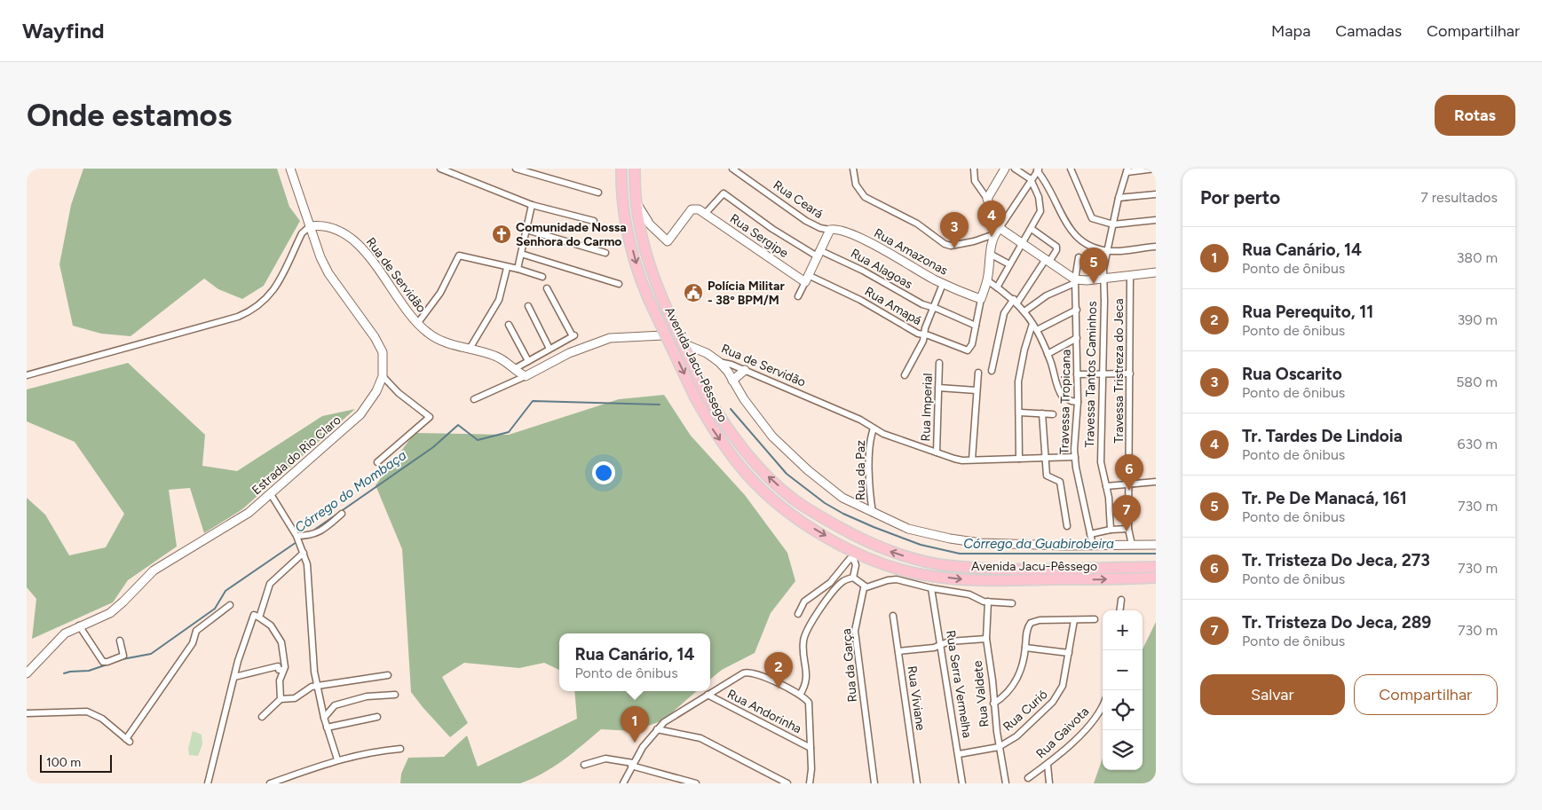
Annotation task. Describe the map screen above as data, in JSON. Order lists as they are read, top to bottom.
{
  "streets": {
    "highway": ["Avenida Jacu-Pêssego"],
    "main road": [
      "Rua Sergipe",
      "Rua Amazonas",
      "Rua de Servidão",
      "Estrada do Rio Claro"
    ],
    "street": [
      "Rua Ceará",
      "Rua Alagoas",
      "Rua Amapá",
      "Travessa Tristreza do Jeca",
      "Travessa Tantos Caminhos",
      "Travessa Tropicana",
      "Rua Imperial",
      "Rua da Paz",
      "Rua da Garça",
      "Rua Serra Vermelha",
      "Rua Valdete",
      "Rua Viviane",
      "Rua Curió",
      "Rua Andorinha",
      "Rua Gaivota"
    ]
  },
  "crossings": [
    ["Rua Ceará", "Rua Amazonas"],
    ["Rua Sergipe", "Rua Alagoas"],
    ["Rua Sergipe", "Rua Amapá"],
    ["Rua Alagoas", "Rua Amapá"],
    ["Rua de Servidão", "Travessa Tropicana"],
    ["Rua de Servidão", "Rua Imperial"],
    ["Rua de Servidão", "Estrada do Rio Claro"],
    ["Rua de Servidão", "Rua da Paz"],
    ["Rua Serra Vermelha", "Rua Curió"],
    ["Rua Valdete", "Rua Curió"]
  ],
  "water": ["Córrego do Mombaça", "Córrego da Guabirobeira"],
  "places": {
    "church": ["Comunidade Nossa Senhora do Carmo"],
    "public building": ["Polícia Militar - 38º BPM/M"]
  },
  "scale_bar": "100 m",
  "page": {
    "header": "Wayfind",
    "nav": ["Mapa", "Camadas", "Compartilhar"],
    "buttons": [
      "Rotas",
      ["Salvar", "Compartilhar"]
    ],
    "title": "Onde estamos",
    "heading": ["Por perto", "7 resultados"],
    "pins": [
      "4",
      "3",
      "5",
      "6",
      "7",
      "2",
      "1"
    ],
    "list": [
      {
        "mark": "1",
        "name": "Rua Canário, 14",
        "note": "Ponto de ônibus",
        "value": "380 m"
      },
      {
        "mark": "2",
        "name": "Rua Perequito, 11",
        "note": "Ponto de ônibus",
        "value": "390 m"
      },
      {
        "mark": "3",
        "name": "Rua Oscarito",
        "note": "Ponto de ônibus",
        "value": "580 m"
      },
      {
        "mark": "4",
        "name": "Tr. Tardes De Lindoia",
        "note": "Ponto de ônibus",
        "value": "630 m"
      },
      {
        "mark": "5",
        "name": "Tr. Pe De Manacá, 161",
        "note": "Ponto de ônibus",
        "value": "730 m"
      },
      {
        "mark": "6",
        "name": "Tr. Tristeza Do Jeca, 273",
        "note": "Ponto de ônibus",
        "value": "730 m"
      },
      {
        "mark": "7",
        "name": "Tr. Tristeza Do Jeca, 289",
        "note": "Ponto de ônibus",
        "value": "730 m"
      }
    ],
    "map_buttons": ["+", "−"],
    "popup": ["Rua Canário, 14", "Ponto de ônibus"],
    "scale": "100 m"
  }
}
